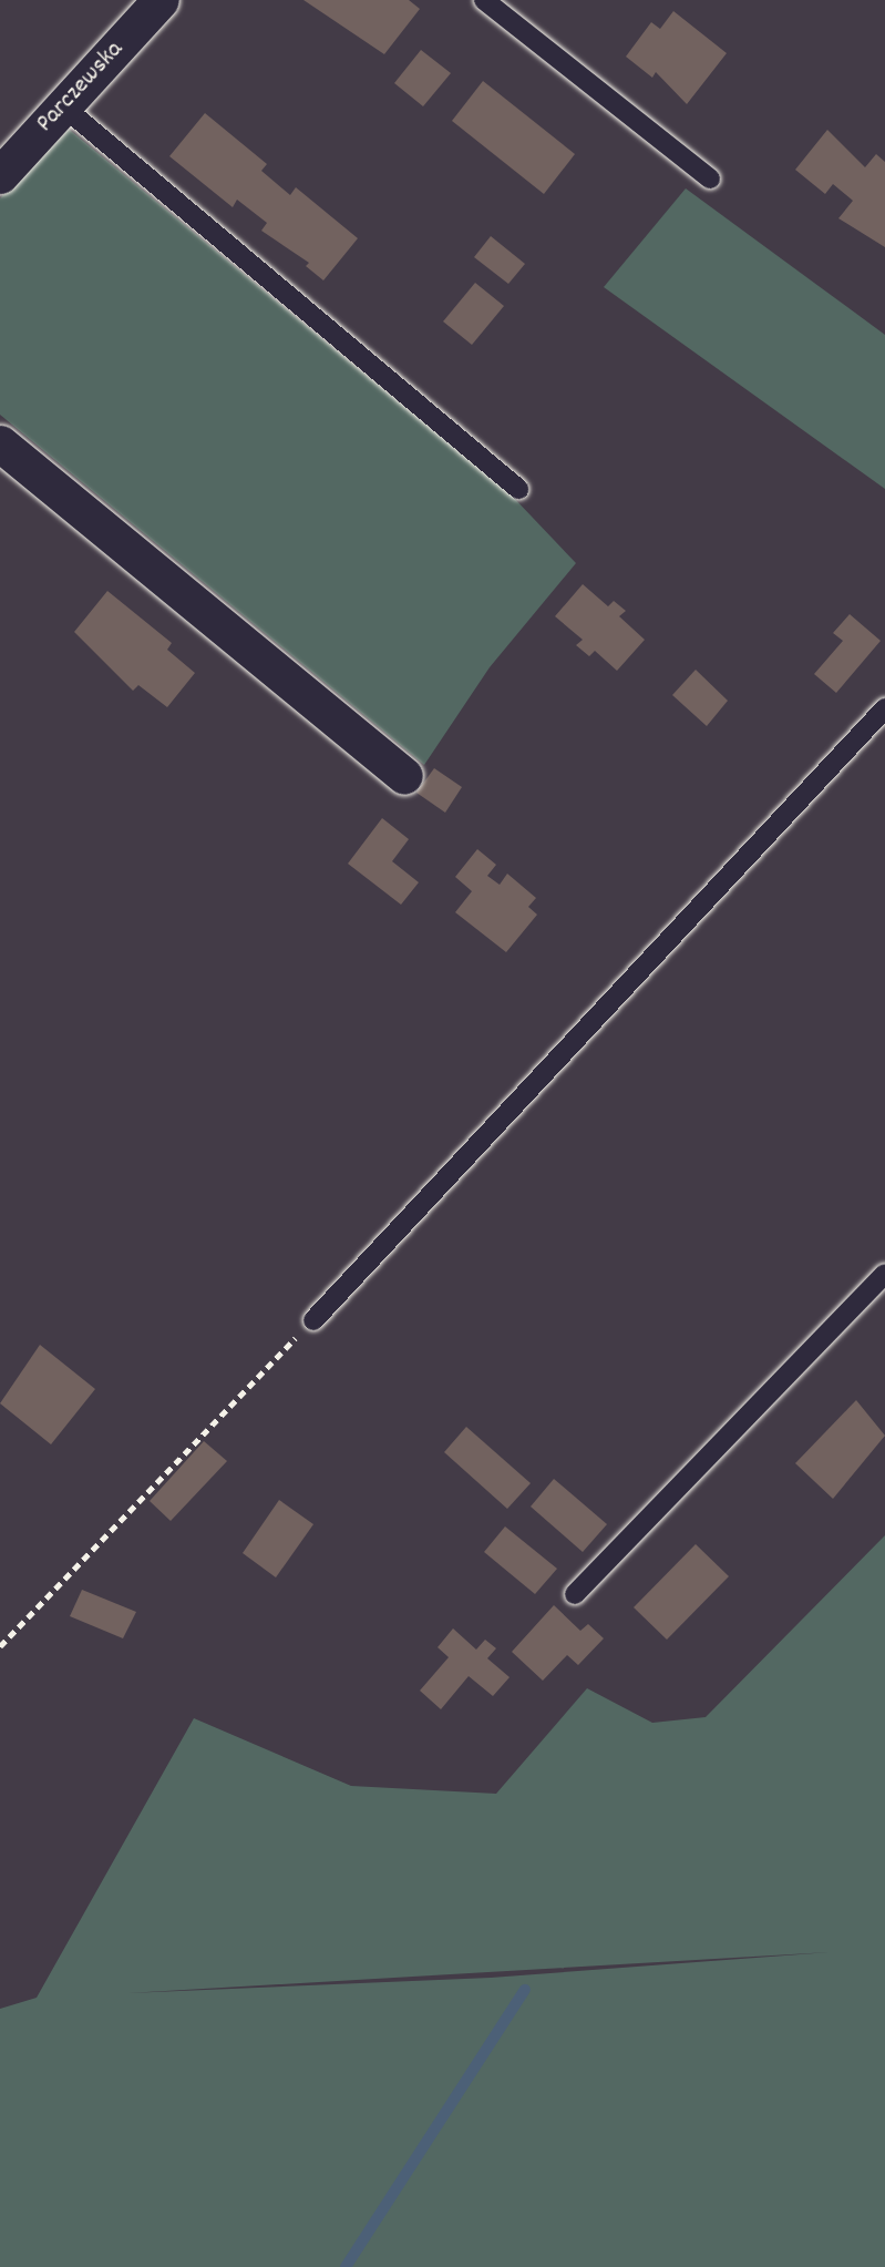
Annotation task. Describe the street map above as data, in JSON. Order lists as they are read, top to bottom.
{
  "streets": {
    "street": ["Parczewska"]
  }
}
